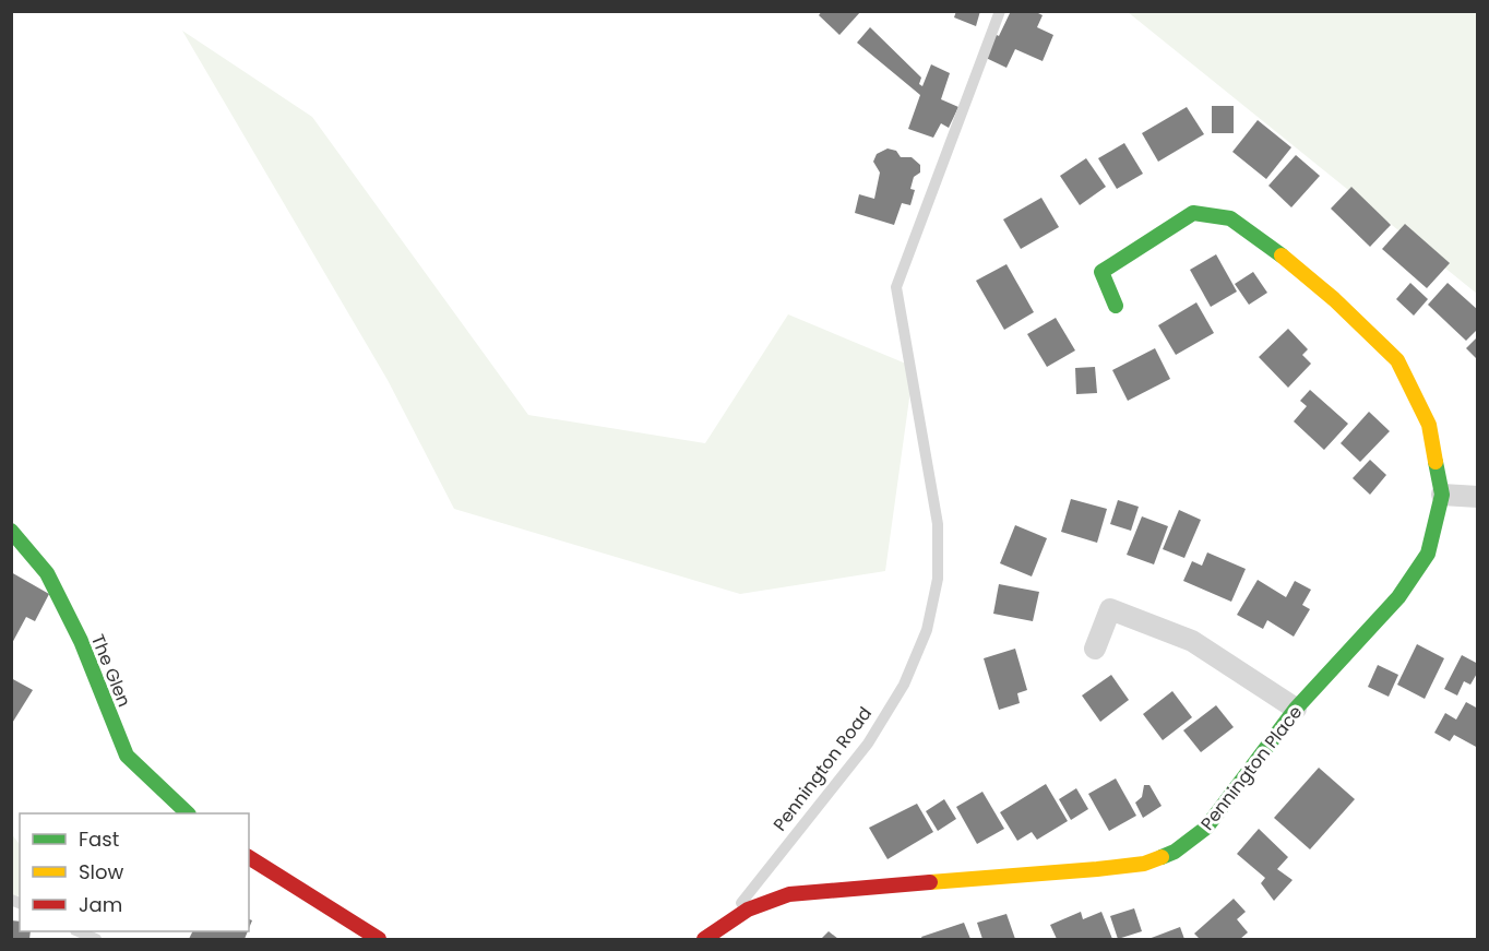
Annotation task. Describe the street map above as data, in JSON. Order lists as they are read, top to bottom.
{
  "streets": {
    "street": ["The Glen", "Pennington Place", "Pennington Road"]
  },
  "crossings": [
    ["Pennington Place", "Pennington Road"]
  ],
  "legend": ["Fast", "Slow", "Jam"]
}
